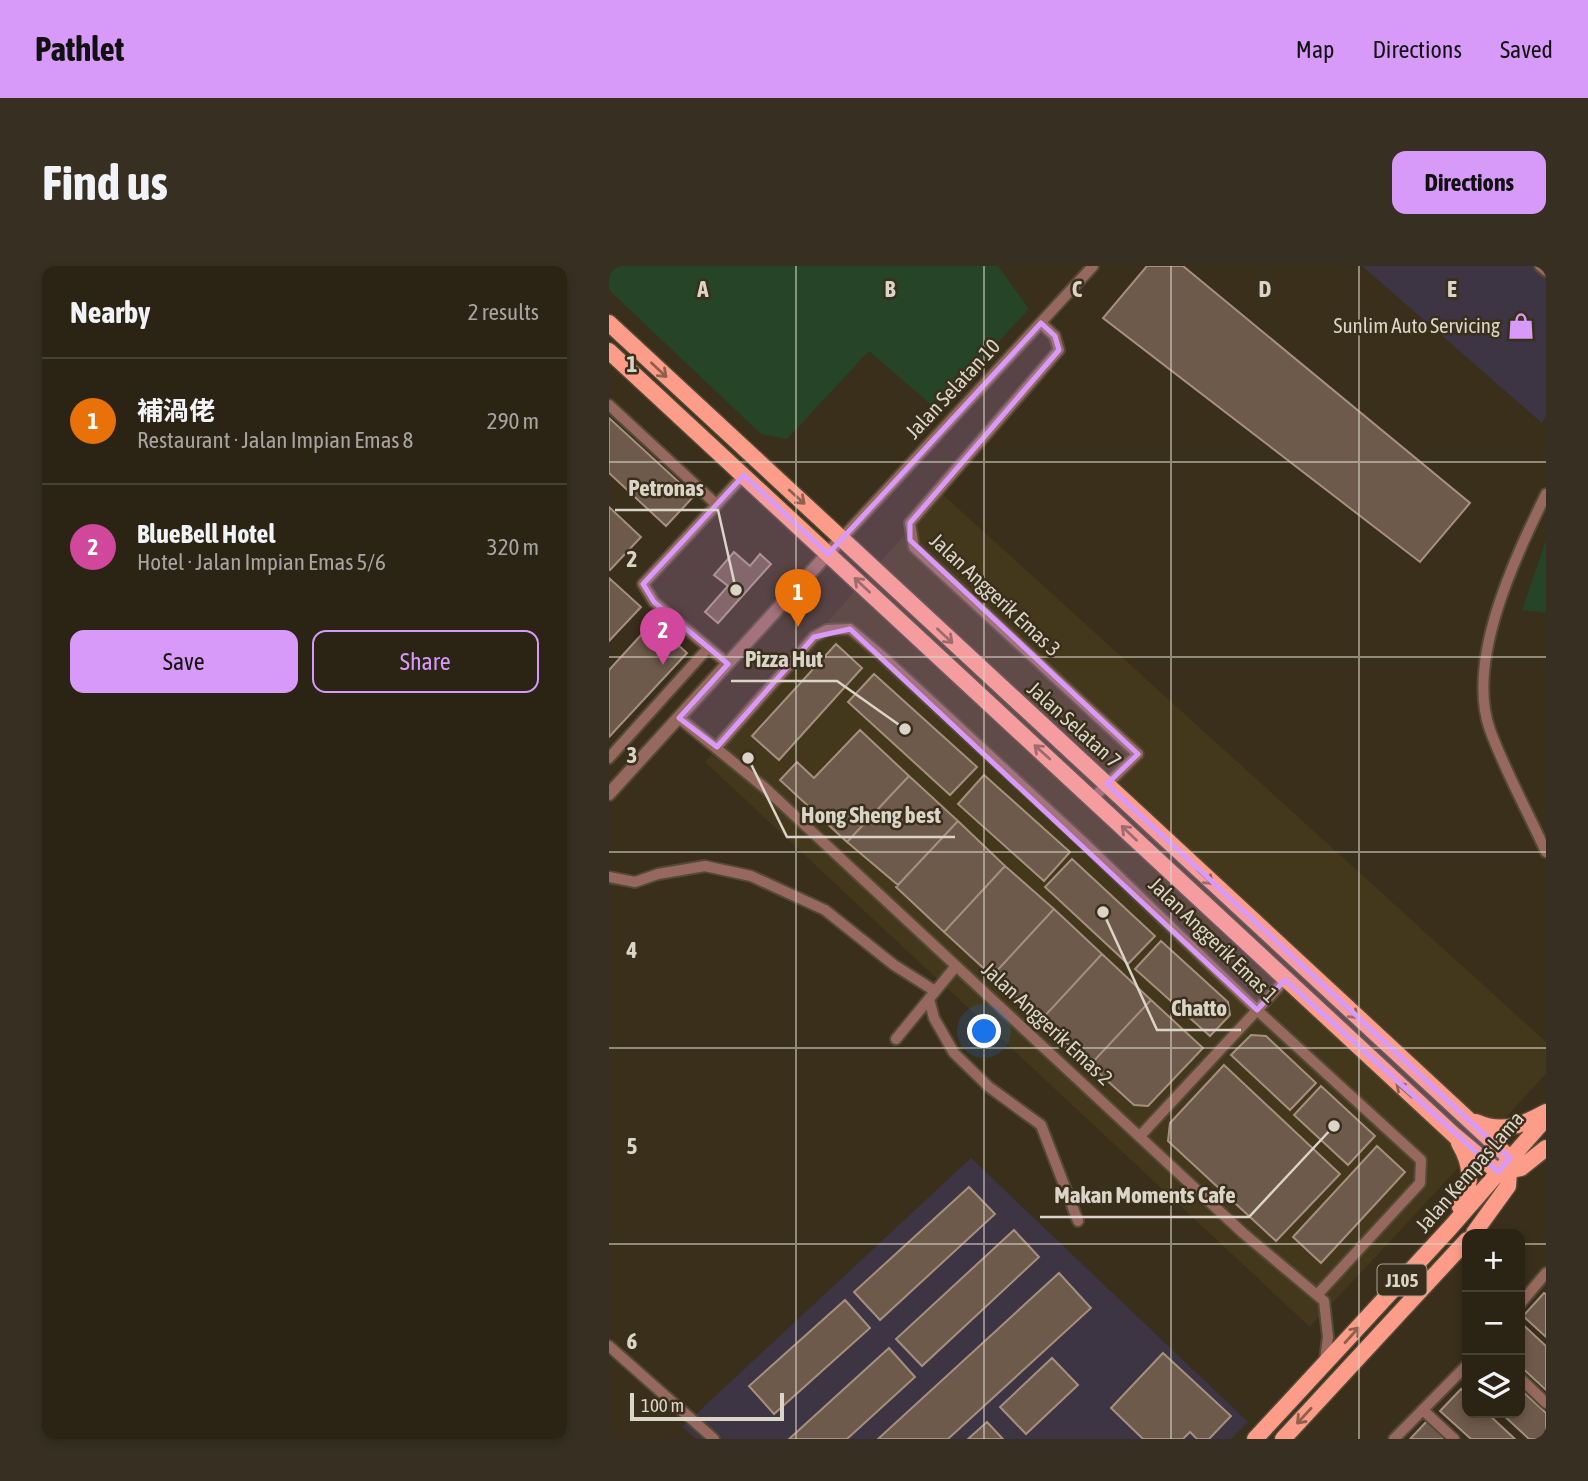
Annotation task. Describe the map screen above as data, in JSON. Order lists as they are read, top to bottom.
{
  "streets": {
    "main road": ["Jalan Selatan 7", "Jalan Kempas Lama", "J105"],
    "street": [
      "Jalan Selatan 10",
      "Jalan Anggerik Emas 3",
      "Jalan Anggerik Emas 1",
      "Jalan Anggerik Emas 2"
    ]
  },
  "crossings": [
    ["Jalan Selatan 10", "Jalan Anggerik Emas 3"],
    ["Jalan Selatan 10", "Jalan Selatan 7"],
    ["Jalan Anggerik Emas 3", "Jalan Selatan 7"],
    ["Jalan Selatan 7", "Jalan Kempas Lama"],
    ["Jalan Anggerik Emas 1", "Jalan Anggerik Emas 2"]
  ],
  "places": {
    "shop": ["Sunlim Auto Servicing"],
    "other": [
      "Petronas",
      "Pizza Hut",
      "Hong Sheng best",
      "Chatto",
      "Makan Moments Cafe"
    ]
  },
  "scale_bar": "100 m",
  "page": {
    "header": "Pathlet",
    "nav": ["Map", "Directions", "Saved"],
    "buttons": [
      "Directions",
      ["Save", "Share"]
    ],
    "title": "Find us",
    "heading": ["Nearby", "2 results"],
    "list": [
      {
        "mark": "1",
        "name": "補渦佬",
        "note": "Restaurant · Jalan Impian Emas 8",
        "value": "290 m"
      },
      {
        "mark": "2",
        "name": "BlueBell Hotel",
        "note": "Hotel · Jalan Impian Emas 5/6",
        "value": "320 m"
      }
    ],
    "pins": ["1", "2"],
    "map_buttons": ["+", "−"],
    "scale": "100 m"
  },
  "grid": {
    "columns": [
      "A",
      "B",
      "C",
      "D",
      "E"
    ],
    "rows": [
      "1",
      "2",
      "3",
      "4",
      "5",
      "6"
    ]
  }
}
